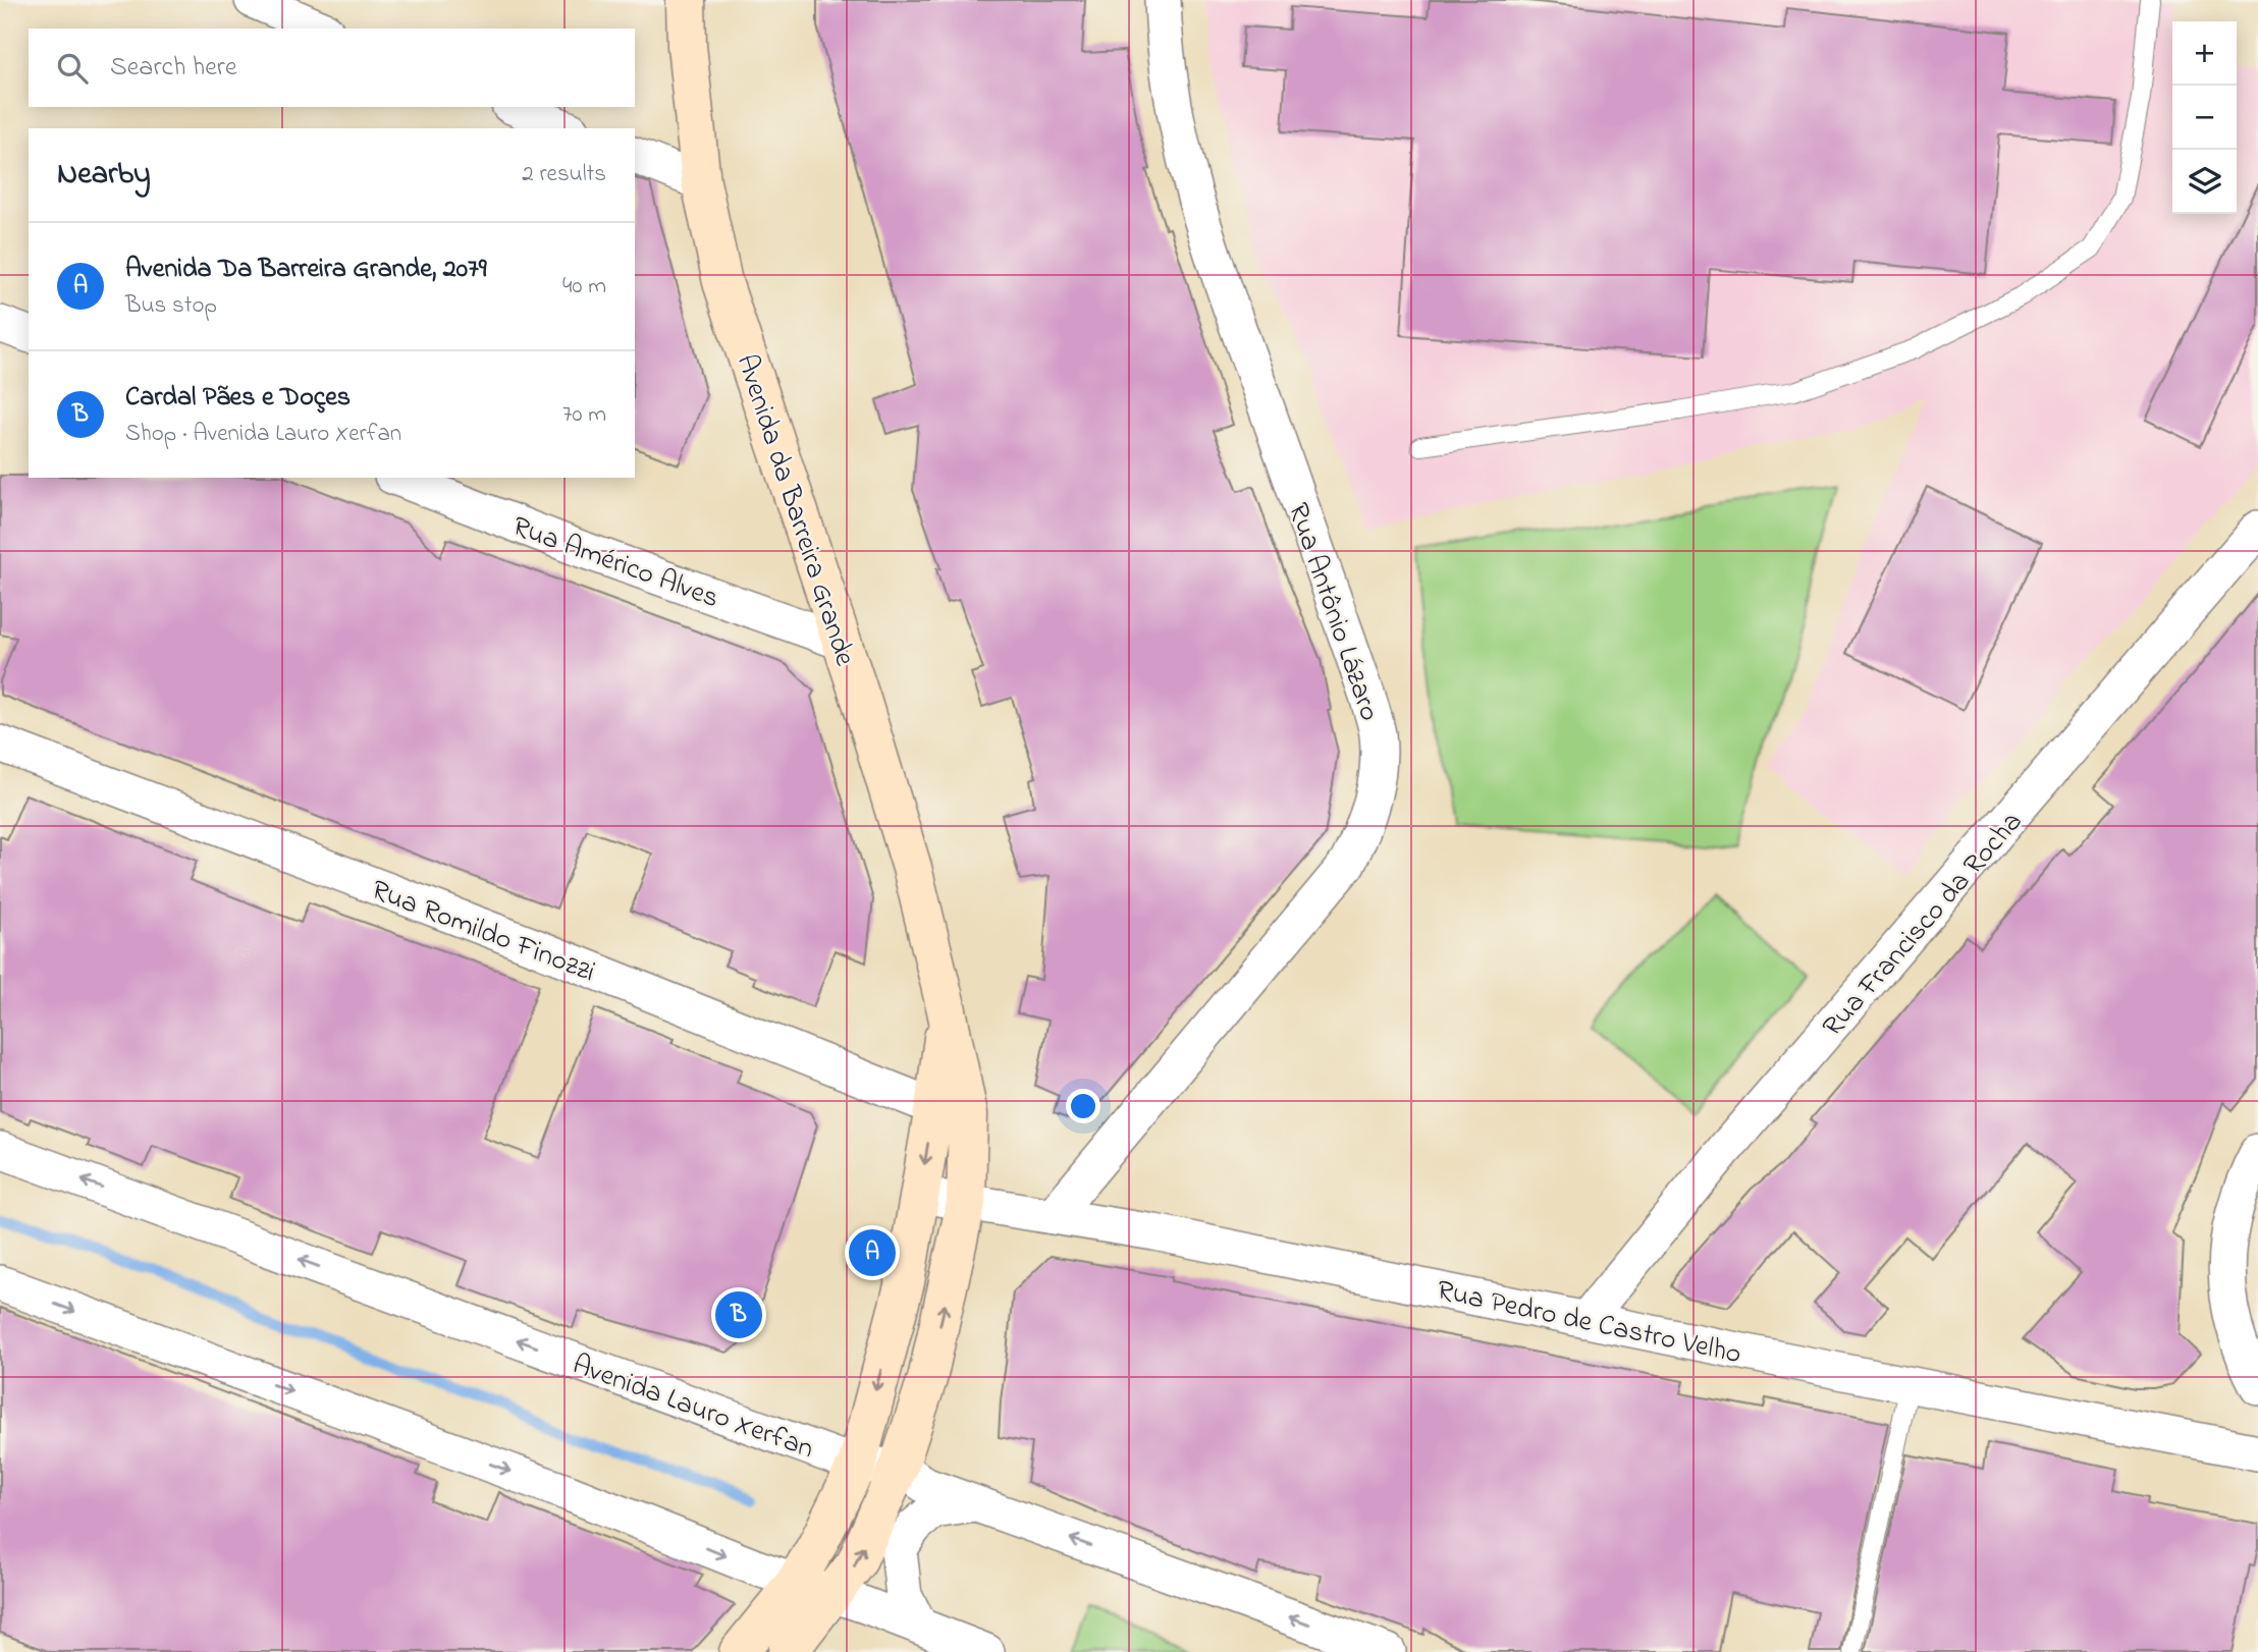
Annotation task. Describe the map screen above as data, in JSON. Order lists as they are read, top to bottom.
{
  "streets": {
    "main road": ["Avenida da Barreira Grande"],
    "street": [
      "Rua Américo Alves",
      "Rua Antônio Lázaro",
      "Rua Francisco da Rocha",
      "Rua Romildo Finozzi",
      "Rua Pedro de Castro Velho",
      "Avenida Lauro Xerfan"
    ]
  },
  "crossings": [
    ["Avenida da Barreira Grande", "Rua Américo Alves"],
    ["Avenida da Barreira Grande", "Rua Romildo Finozzi"],
    ["Avenida da Barreira Grande", "Rua Pedro de Castro Velho"],
    ["Avenida da Barreira Grande", "Avenida Lauro Xerfan"],
    ["Rua Antônio Lázaro", "Rua Pedro de Castro Velho"],
    ["Rua Francisco da Rocha", "Rua Pedro de Castro Velho"]
  ],
  "page": {
    "map_buttons": ["+", "−"],
    "search": "Search here",
    "heading": ["Nearby", "2 results"],
    "list": [
      {
        "mark": "A",
        "name": "Avenida Da Barreira Grande, 2079",
        "note": "Bus stop",
        "value": "40 m"
      },
      {
        "mark": "B",
        "name": "Cardal Pães e Doçes",
        "note": "Shop · Avenida Lauro Xerfan",
        "value": "70 m"
      }
    ],
    "pins": ["A", "B"]
  }
}
